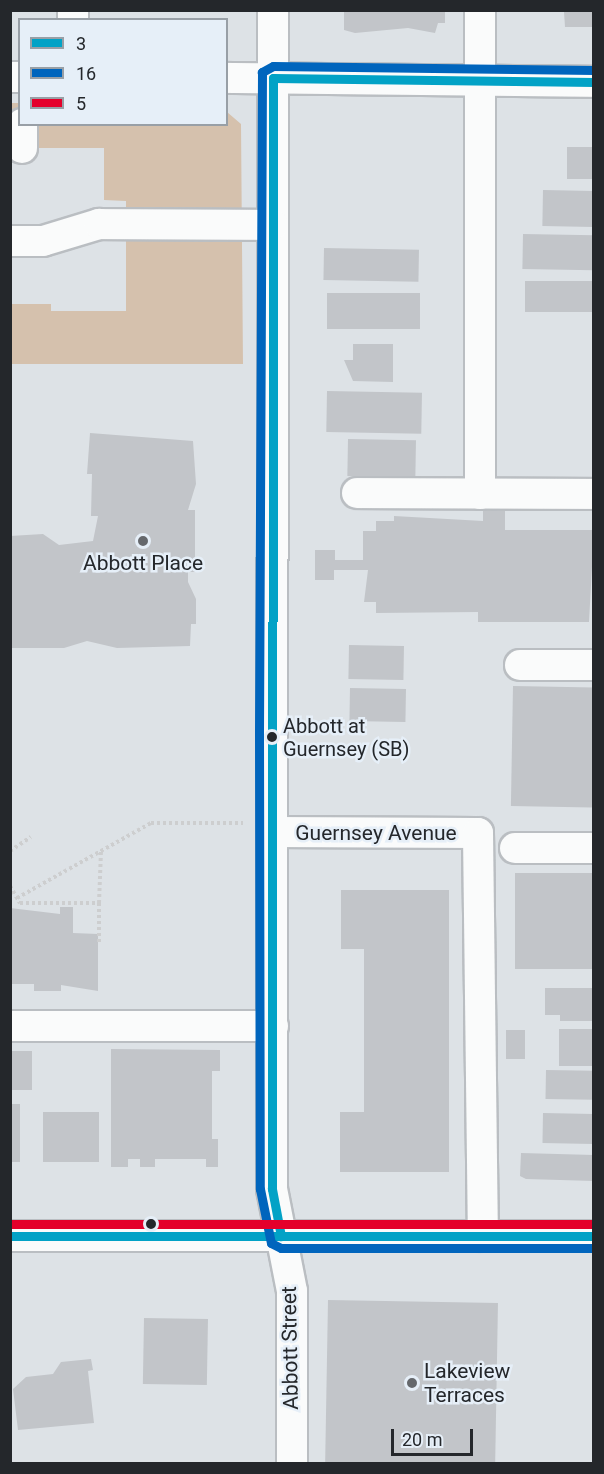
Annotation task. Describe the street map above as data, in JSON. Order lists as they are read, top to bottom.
{
  "streets": {
    "street": ["Guernsey Avenue", "Abbott Street"]
  },
  "crossings": [
    ["Guernsey Avenue", "Abbott Street"]
  ],
  "places": ["Abbott Place", "Abbott at Guernsey (SB)", "Lakeview Terraces"],
  "lines": ["transit line 16", "transit line 3", "transit line 5"],
  "legend": ["3", "16", "5"],
  "scale_bar": "20 m"
}
